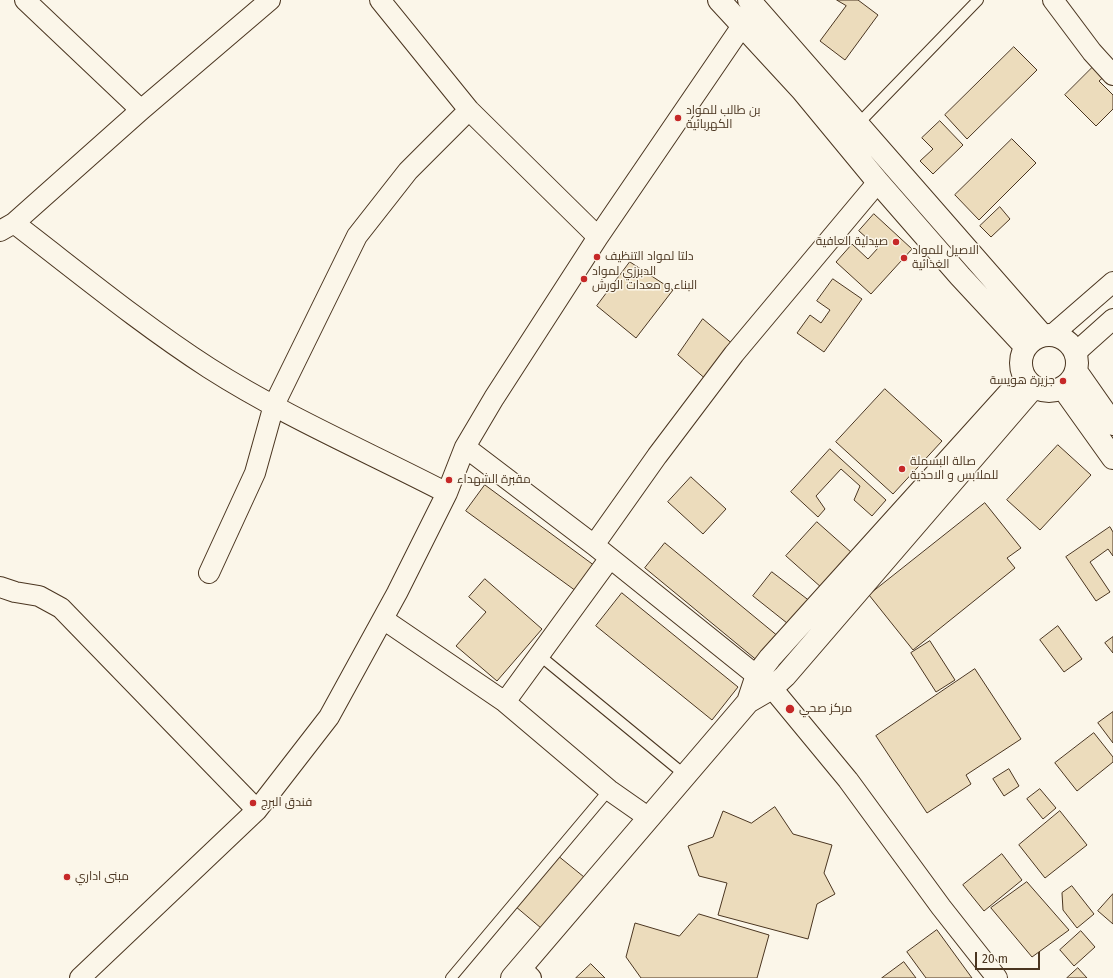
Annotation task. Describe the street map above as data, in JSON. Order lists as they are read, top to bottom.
{
  "places": [
    "بن طالب للمواد الكهربائية",
    "صيدلية العافية",
    "دلتا لمواد التنظيف",
    "الاصيل للمواد الغذائية",
    "الدبرزي لمواد البناء و معدات الورش",
    "جزيرة هويسة",
    "صالة البسملة للملابس و الاحذية",
    "مقبرة الشهداء",
    "مركز صحي",
    "فندق البرج",
    "مبنى اداري"
  ],
  "scale_bar": "20 m"
}
